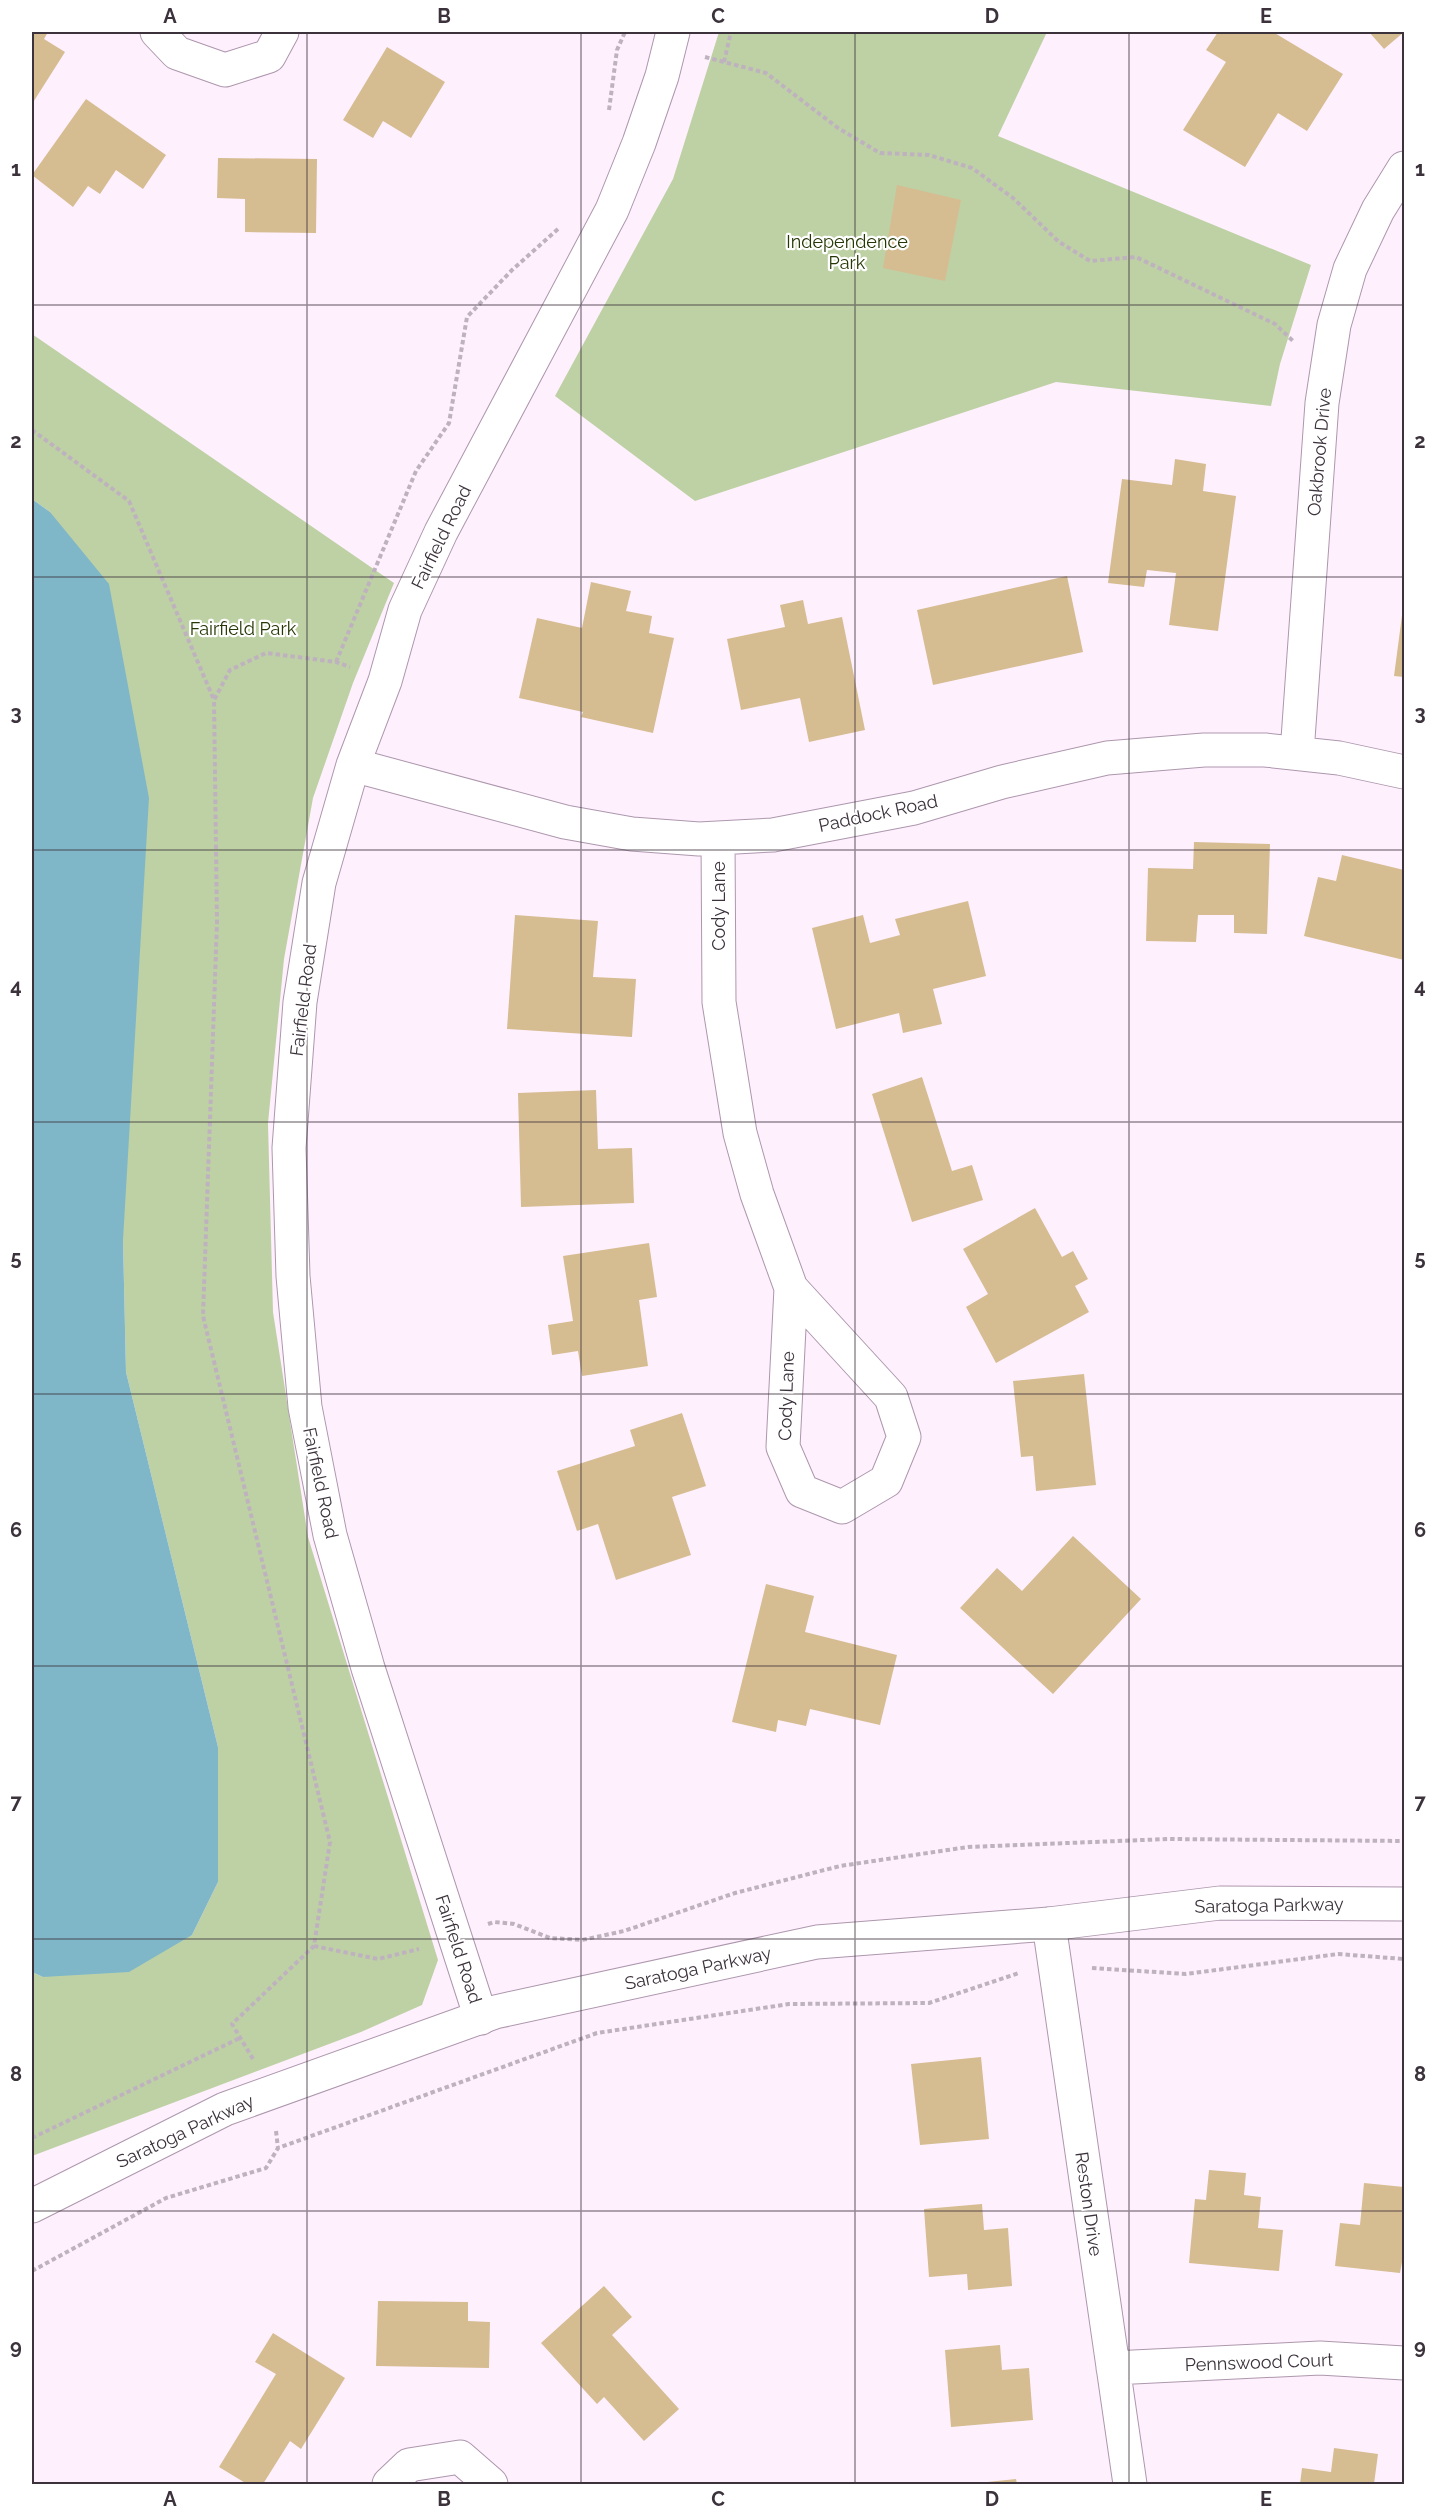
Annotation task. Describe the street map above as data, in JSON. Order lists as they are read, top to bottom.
{
  "streets": {
    "street": [
      "Oakbrook Drive",
      "Fairfield Road",
      "Paddock Road",
      "Cody Lane",
      "Saratoga Parkway",
      "Reston Drive",
      "Pennswood Court"
    ]
  },
  "crossings": [
    ["Oakbrook Drive", "Paddock Road"],
    ["Fairfield Road", "Paddock Road"],
    ["Fairfield Road", "Saratoga Parkway"],
    ["Paddock Road", "Cody Lane"],
    ["Saratoga Parkway", "Reston Drive"],
    ["Reston Drive", "Pennswood Court"]
  ],
  "parks": ["Independence Park", "Fairfield Park"],
  "grid": {
    "columns": [
      "A",
      "B",
      "C",
      "D",
      "E"
    ],
    "rows": [
      "1",
      "2",
      "3",
      "4",
      "5",
      "6",
      "7",
      "8",
      "9"
    ]
  }
}
